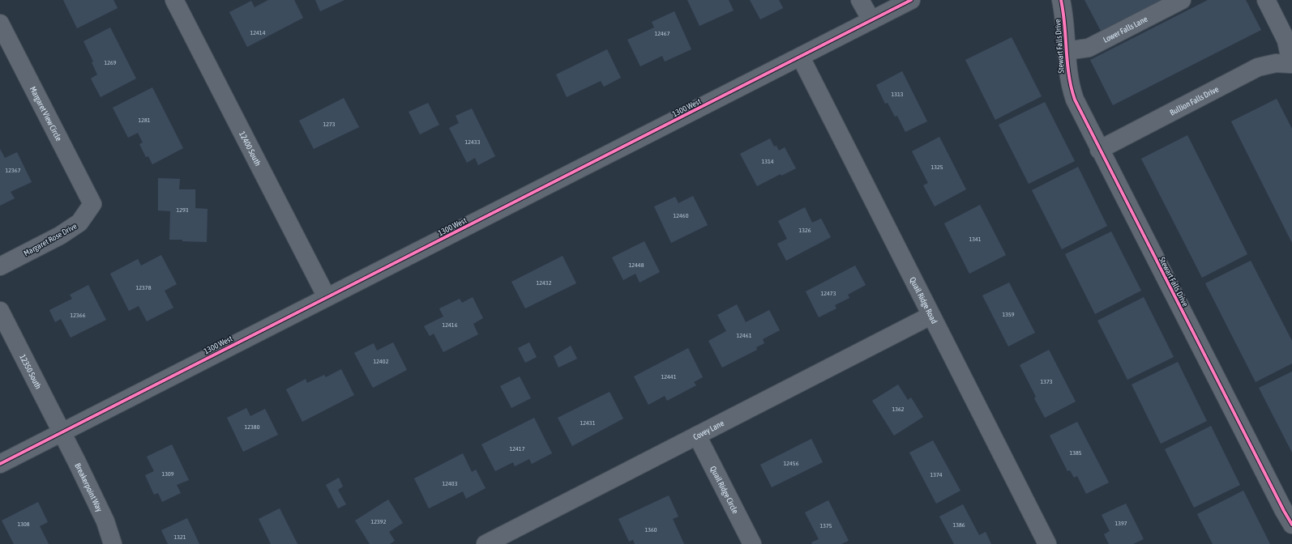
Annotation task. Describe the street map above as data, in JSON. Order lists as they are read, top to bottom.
{
  "streets": {
    "street": [
      "Lower Falls Lane",
      "Stewart Falls Drive",
      "Bullion Falls Drive",
      "1300 West",
      "Margaret View Circle",
      "12400 South",
      "Margaret Rose Drive",
      "Quail Ridge Road",
      "12350 South",
      "Covey Lane",
      "Breakerpoint Way",
      "Quail Ridge Circle"
    ]
  },
  "crossings": [
    ["Lower Falls Lane", "Stewart Falls Drive"],
    ["Stewart Falls Drive", "Bullion Falls Drive"],
    ["1300 West", "12400 South"],
    ["1300 West", "Quail Ridge Road"],
    ["1300 West", "12350 South"],
    ["1300 West", "Breakerpoint Way"],
    ["Margaret View Circle", "Margaret Rose Drive"],
    ["Quail Ridge Road", "Covey Lane"],
    ["12350 South", "Breakerpoint Way"],
    ["Covey Lane", "Quail Ridge Circle"]
  ],
  "house_numbers": [
    "12414",
    "12467",
    "1269",
    "1313",
    "1281",
    "1273",
    "12433",
    "1314",
    "1325",
    "12367",
    "1293",
    "12460",
    "1326",
    "1341",
    "12448",
    "12432",
    "12378",
    "12473",
    "1359",
    "12366",
    "12416",
    "12461",
    "12402",
    "12441",
    "1373",
    "1362",
    "12431",
    "12380",
    "12417",
    "1385",
    "12456",
    "1309",
    "1374",
    "12403",
    "12392",
    "1397",
    "1308",
    "1386",
    "1375",
    "1360",
    "1321"
  ]
}
